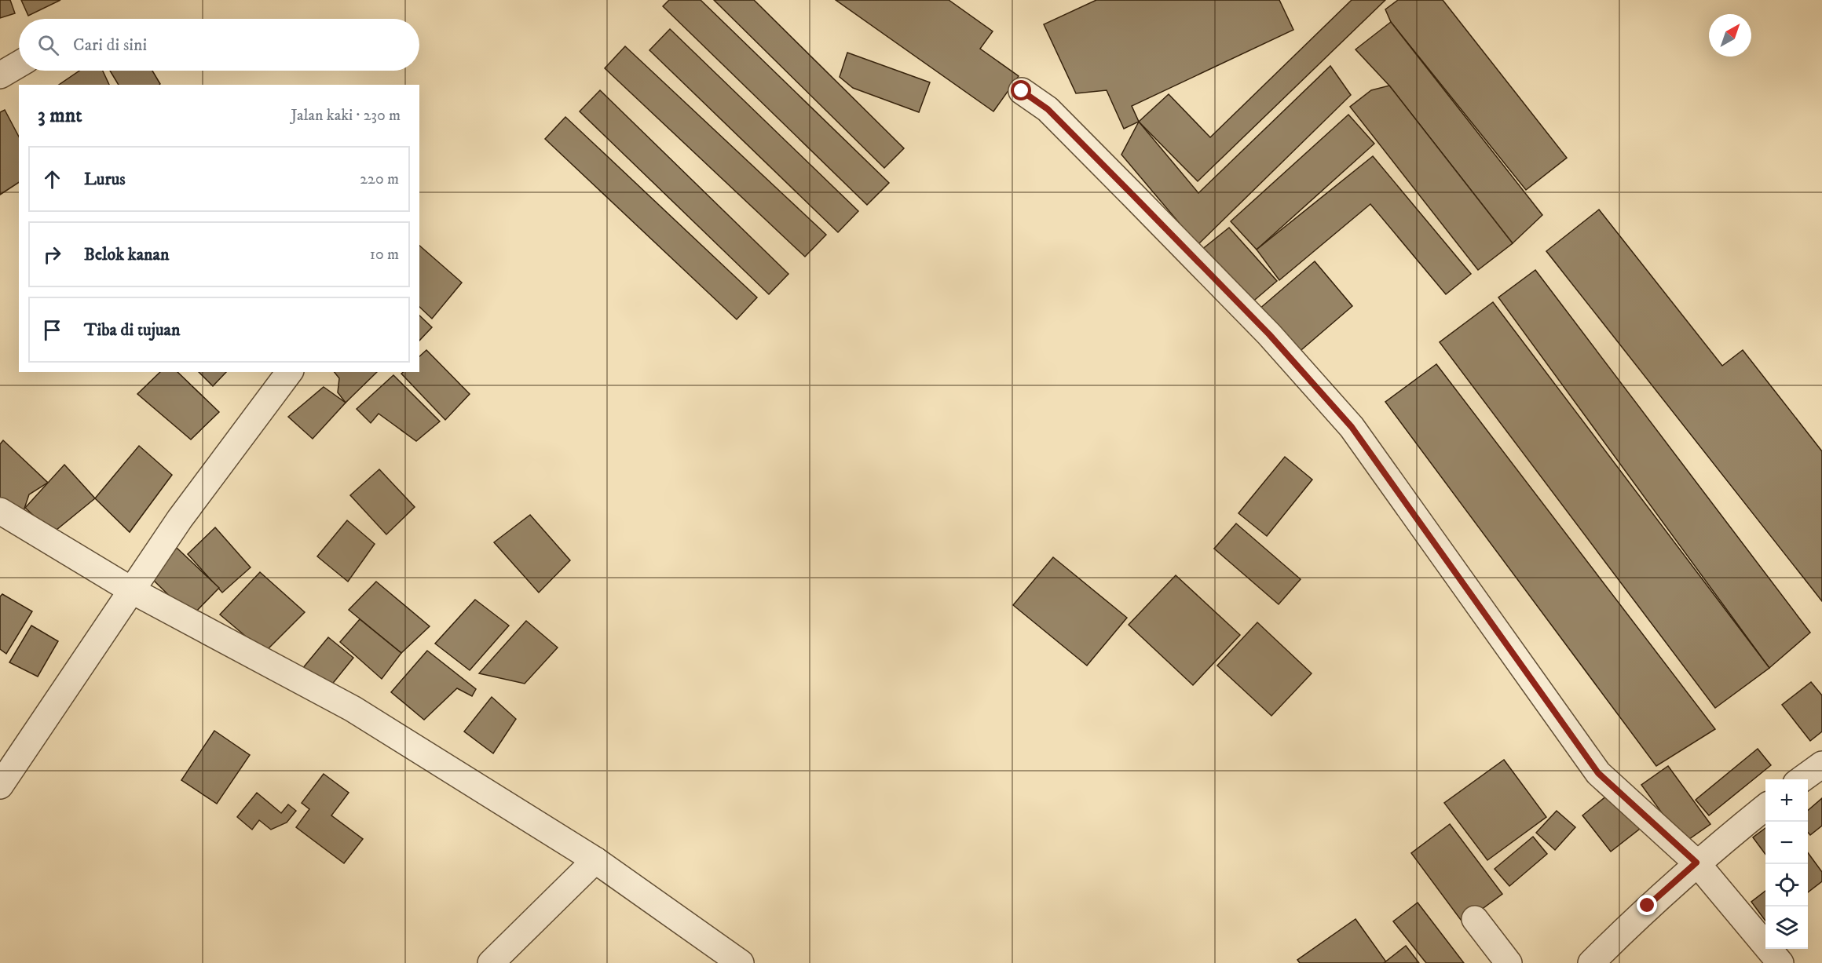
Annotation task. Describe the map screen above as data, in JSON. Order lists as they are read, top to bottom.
{
  "north": "top right",
  "page": {
    "search": "Cari di sini",
    "heading": ["3 mnt", "Jalan kaki · 230 m"],
    "list": [
      ["Lurus", "220 m"],
      ["Belok kanan", "10 m"],
      "Tiba di tujuan"
    ],
    "map_buttons": ["+", "−"]
  }
}
